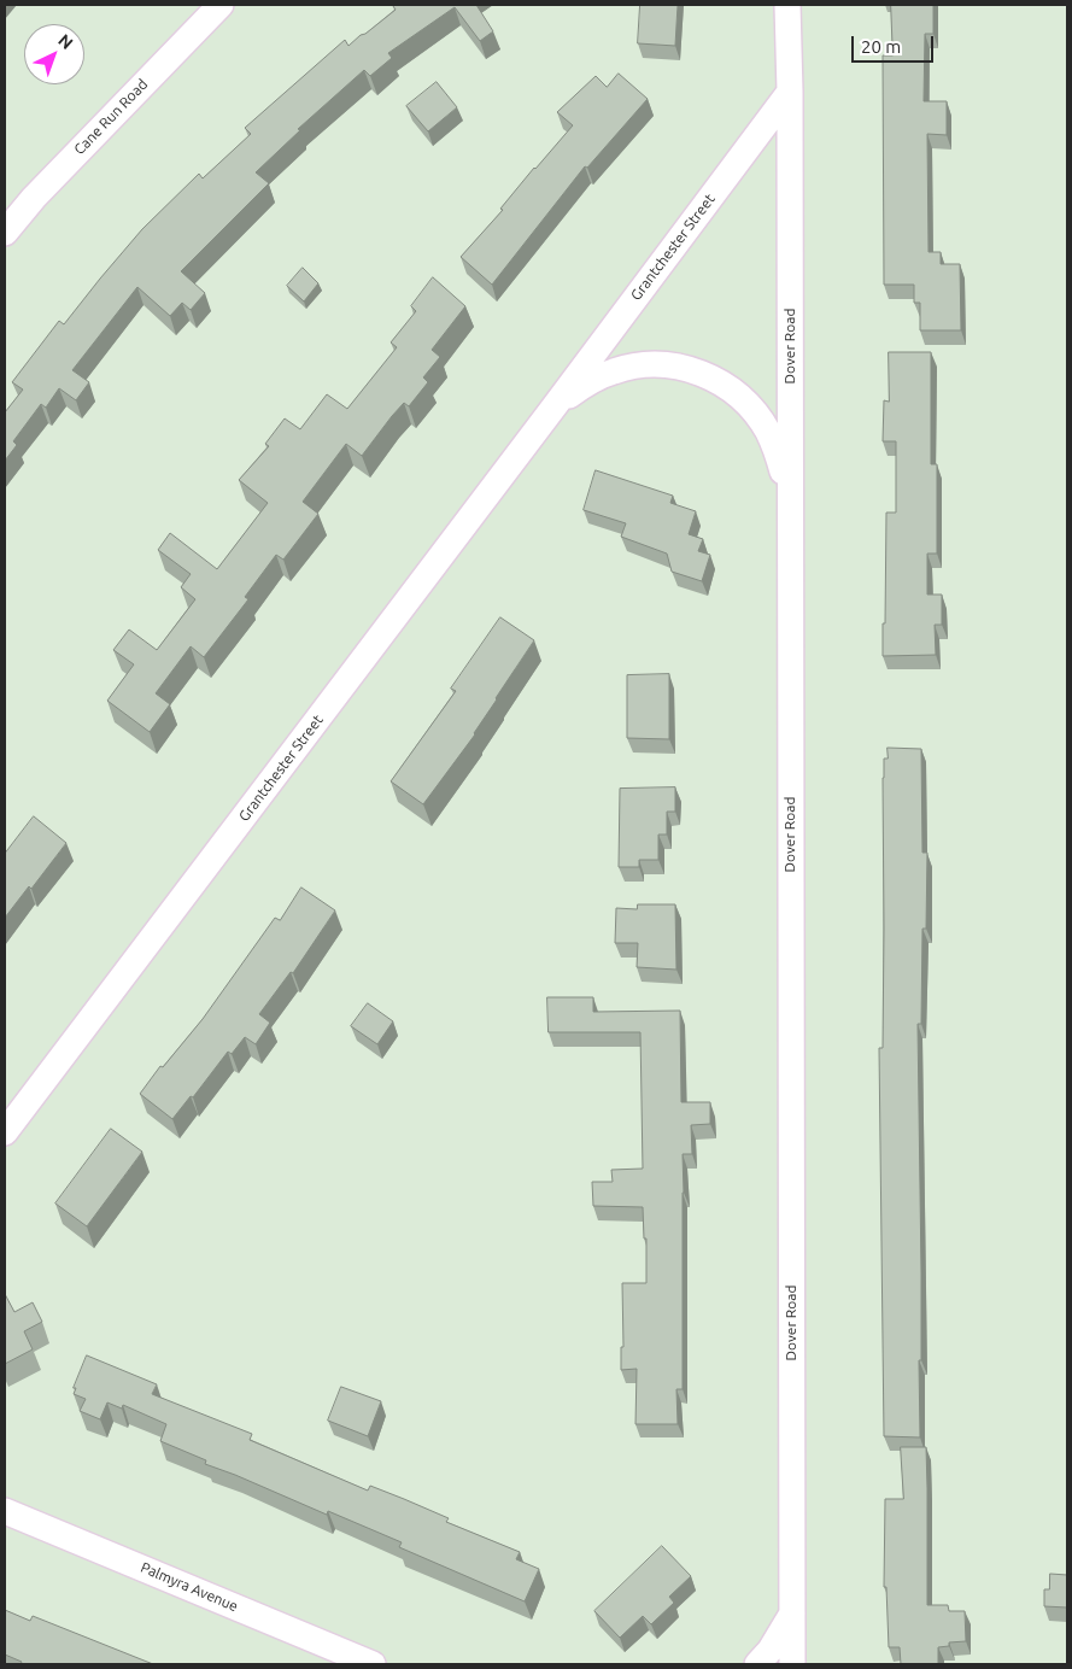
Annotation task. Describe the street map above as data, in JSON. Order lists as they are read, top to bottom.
{
  "streets": {
    "street": [
      "Cane Run Road",
      "Grantchester Street",
      "Dover Road",
      "Palmyra Avenue"
    ]
  },
  "crossings": [
    ["Grantchester Street", "Dover Road"]
  ],
  "scale_bar": "20 m",
  "north": "top right"
}
